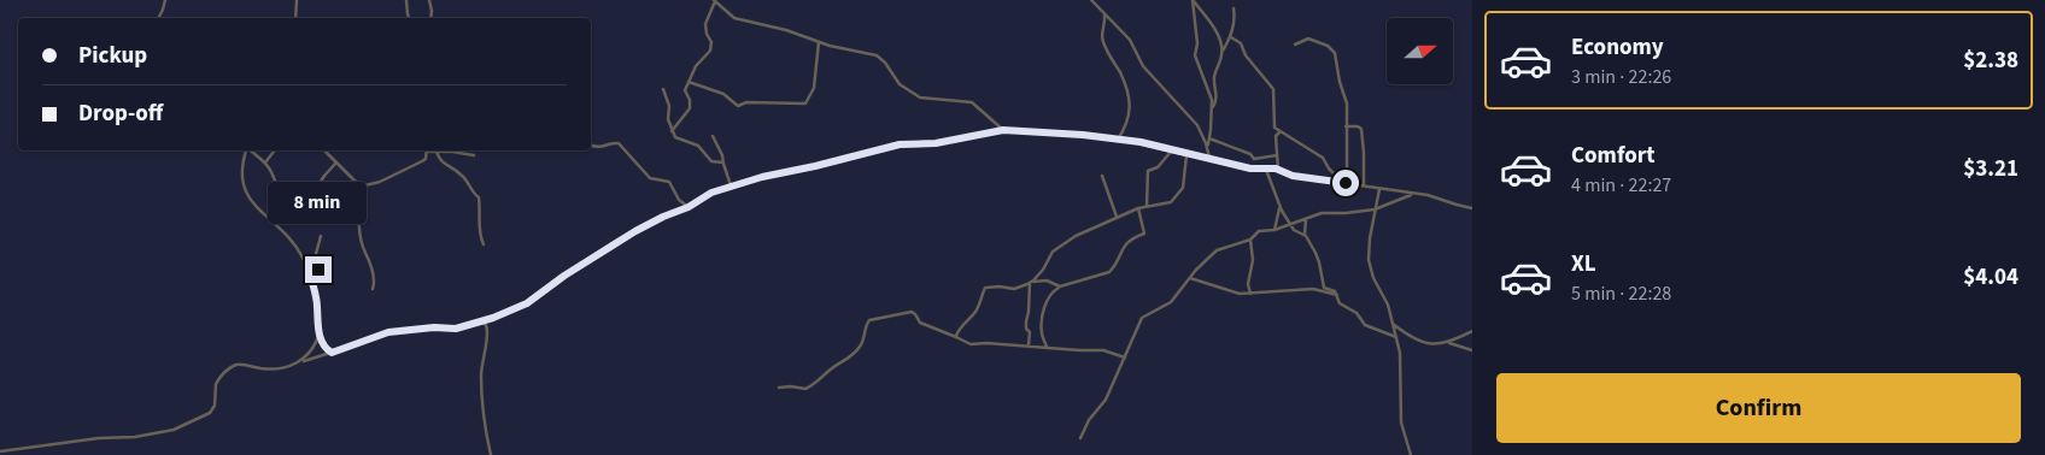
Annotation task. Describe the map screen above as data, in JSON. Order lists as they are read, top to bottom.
{
  "north": "right",
  "page": {
    "list": [
      {
        "name": "Economy",
        "note": "3 min · 22:26",
        "value": "$2.38"
      },
      {
        "name": "Comfort",
        "note": "4 min · 22:27",
        "value": "$3.21"
      },
      {
        "name": "XL",
        "note": "5 min · 22:28",
        "value": "$4.04"
      }
    ],
    "banner": ["Pickup", "Drop-off"],
    "bubble": "8 min",
    "buttons": "Confirm"
  }
}
